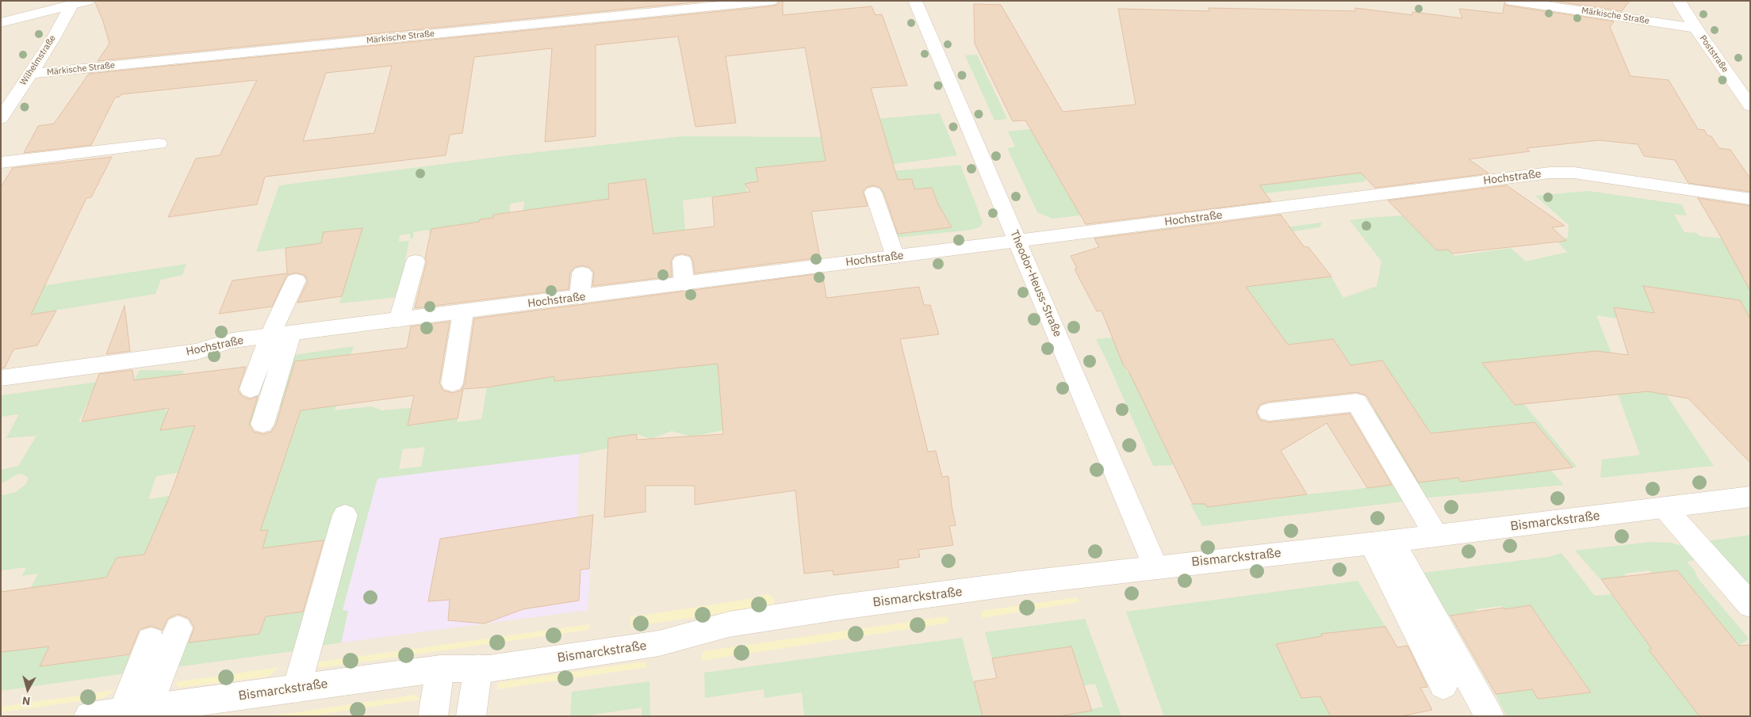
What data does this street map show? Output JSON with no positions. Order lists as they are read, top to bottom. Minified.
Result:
{"streets":{"street":["Märkische Straße","Poststraße","Wilhelmstraße","Hochstraße","Theodor-Heuss-Straße","Bismarckstraße"]},"crossings":[["Märkische Straße","Poststraße"],["Märkische Straße","Wilhelmstraße"],["Hochstraße","Theodor-Heuss-Straße"],["Theodor-Heuss-Straße","Bismarckstraße"]],"north":"bottom"}
